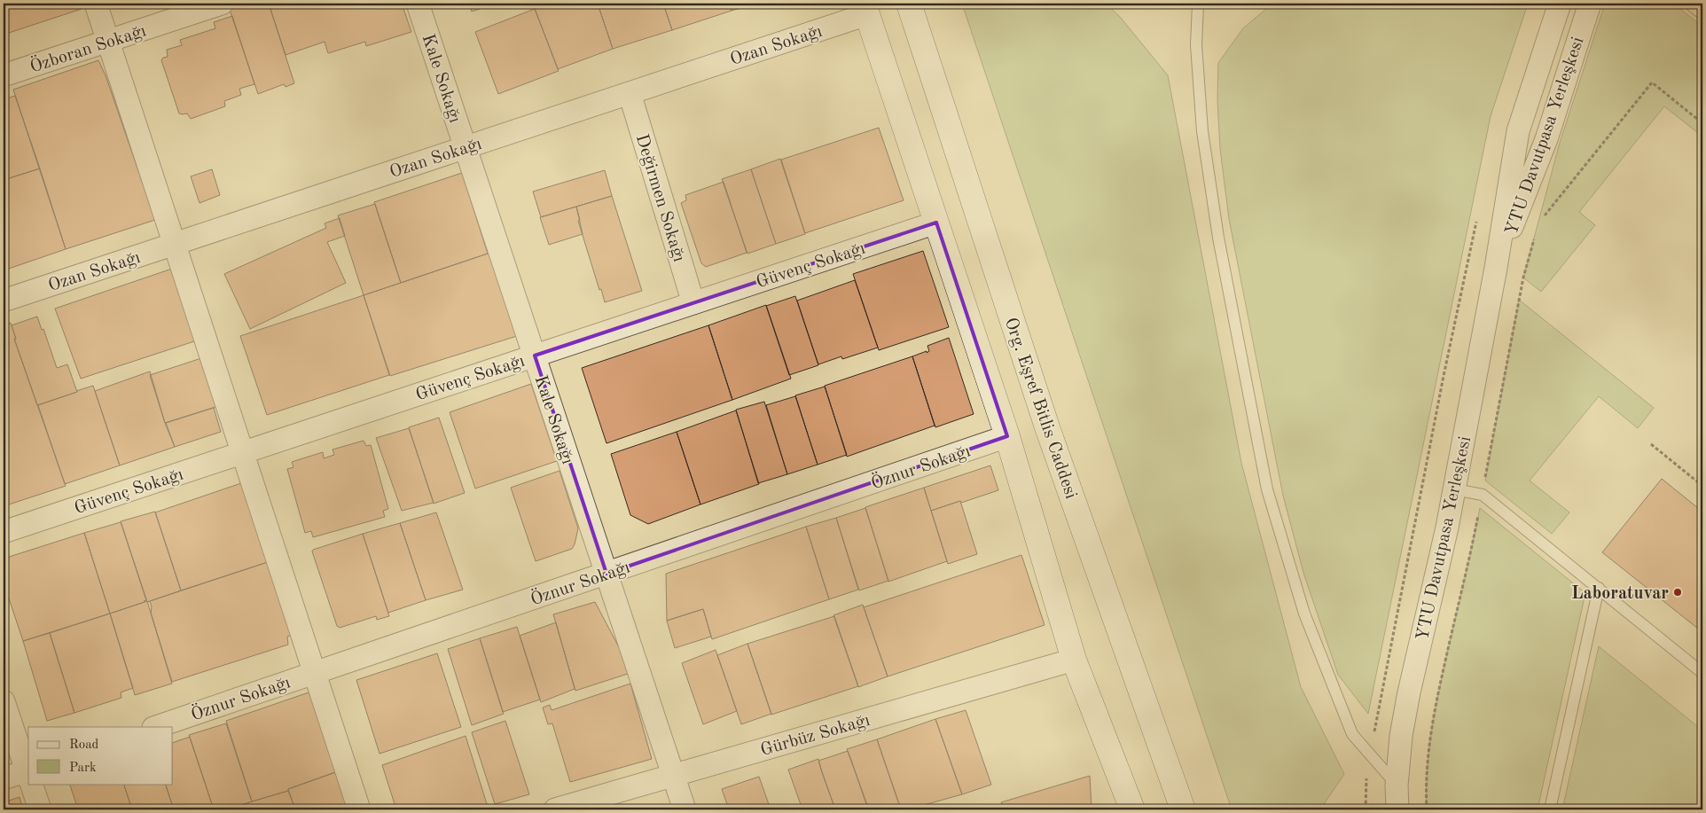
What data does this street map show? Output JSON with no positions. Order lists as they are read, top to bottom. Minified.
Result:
{"streets":{"street":["Ozan Sokağı","Özboran Sokağı","Kale Sokağı","YTU Davutpasa Yerleşkesi","Değirmen Sokağı","Güvenç Sokağı","Org. Eşref Bitlis Caddesi","Öznur Sokağı","Gürbüz Sokağı"]},"crossings":[["Ozan Sokağı","Kale Sokağı"],["Ozan Sokağı","Değirmen Sokağı"],["Kale Sokağı","Güvenç Sokağı"],["Kale Sokağı","Öznur Sokağı"],["Kale Sokağı","Gürbüz Sokağı"],["Değirmen Sokağı","Güvenç Sokağı"]],"places":["Laboratuvar"],"legend":["Road","Park"]}
